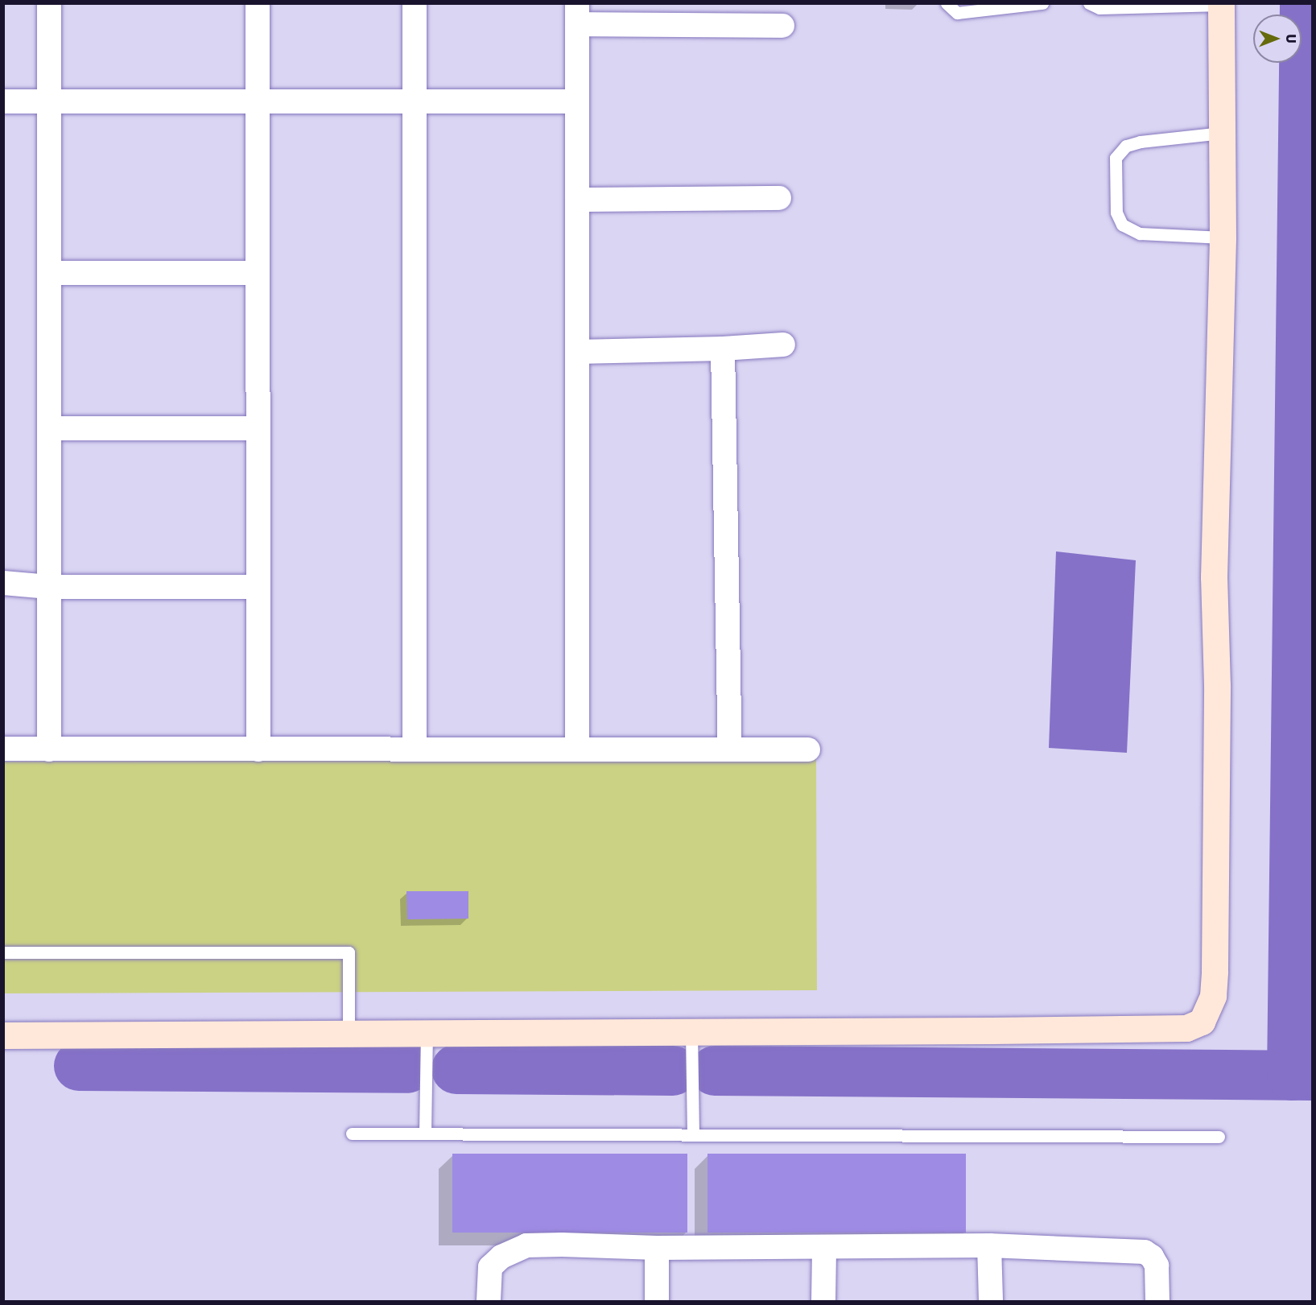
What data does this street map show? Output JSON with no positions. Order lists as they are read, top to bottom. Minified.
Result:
{"north":"right"}
